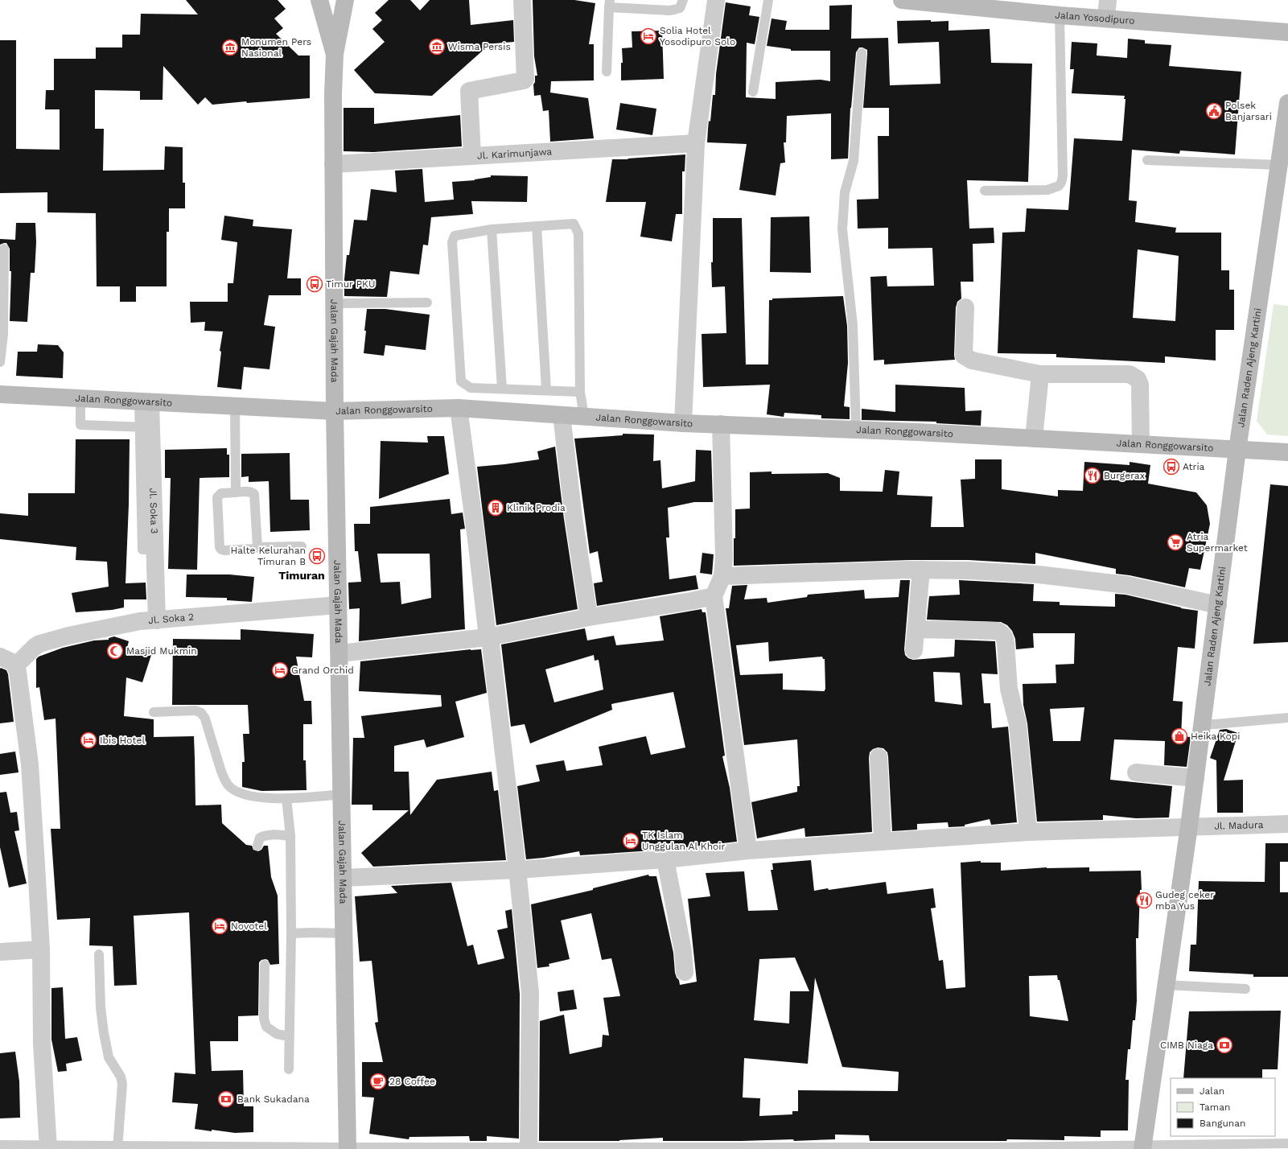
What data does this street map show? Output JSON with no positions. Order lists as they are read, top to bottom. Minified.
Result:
{"streets":{"main road":["Jalan Yosodipuro","Jalan Gajah Mada","Jalan Raden Ajeng Kartini","Jalan Ronggowarsito"],"street":["Jl. Karimunjawa","Jl. Soka 3","Jl. Soka 2","Jl. Madura"]},"crossings":[["Jl. Karimunjawa","Jalan Gajah Mada"],["Jalan Gajah Mada","Jalan Ronggowarsito"],["Jalan Gajah Mada","Jl. Soka 2"],["Jalan Gajah Mada","Jl. Madura"],["Jalan Raden Ajeng Kartini","Jalan Ronggowarsito"],["Jalan Raden Ajeng Kartini","Jl. Madura"],["Jalan Ronggowarsito","Jl. Soka 3"],["Jl. Soka 3","Jl. Soka 2"]],"districts":["Timuran"],"places":{"hotel":["Solia Hotel Yosodipuro Solo","Grand Orchid","Ibis Hotel","TK Islam Unggulan Al Khoir","Novotel"],"museum":["Wisma Persis","Monumen Pers Nasional"],"public building":["Polsek Banjarsari"],"bus stop":["Timur PKU","Atria","Halte Kelurahan Timuran B"],"restaurant":["Burgerax","Gudeg ceker mba Yus"],"building":["Klinik Prodia"],"supermarket":["Atria Supermarket"],"mosque":["Masjid Mukmin"],"shop":["Heika Kopi"],"bank":["CIMB Niaga","Bank Sukadana"],"cafe":["28 Coffee"]},"legend":["Jalan","Taman","Bangunan"]}
